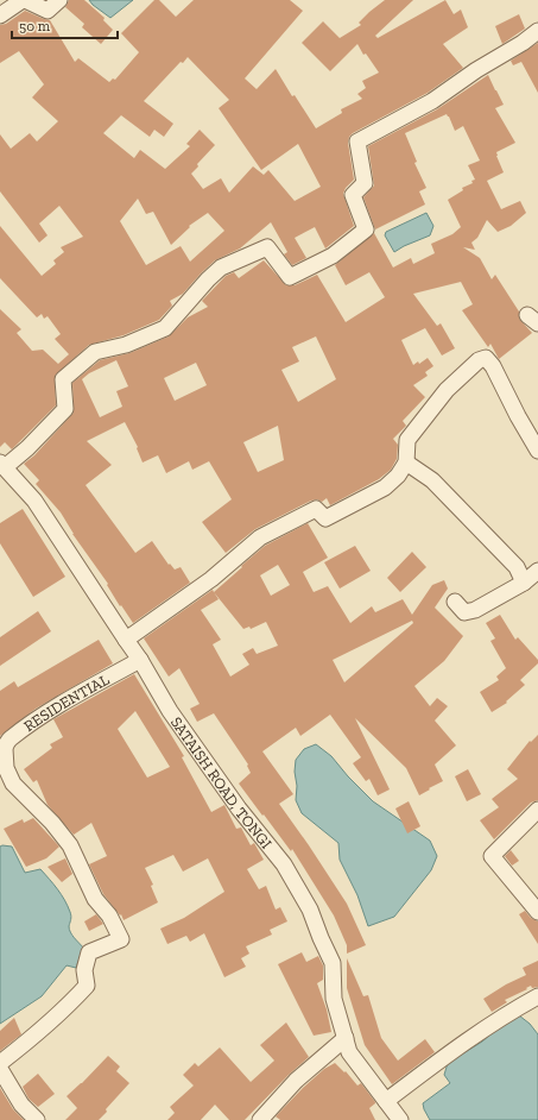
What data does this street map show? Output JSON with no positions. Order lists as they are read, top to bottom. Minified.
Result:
{"streets":{"street":["RESIDENTIAL","SATAISH ROAD, TONGI"]},"crossings":[["RESIDENTIAL","SATAISH ROAD, TONGI"]],"scale_bar":"50 m"}
